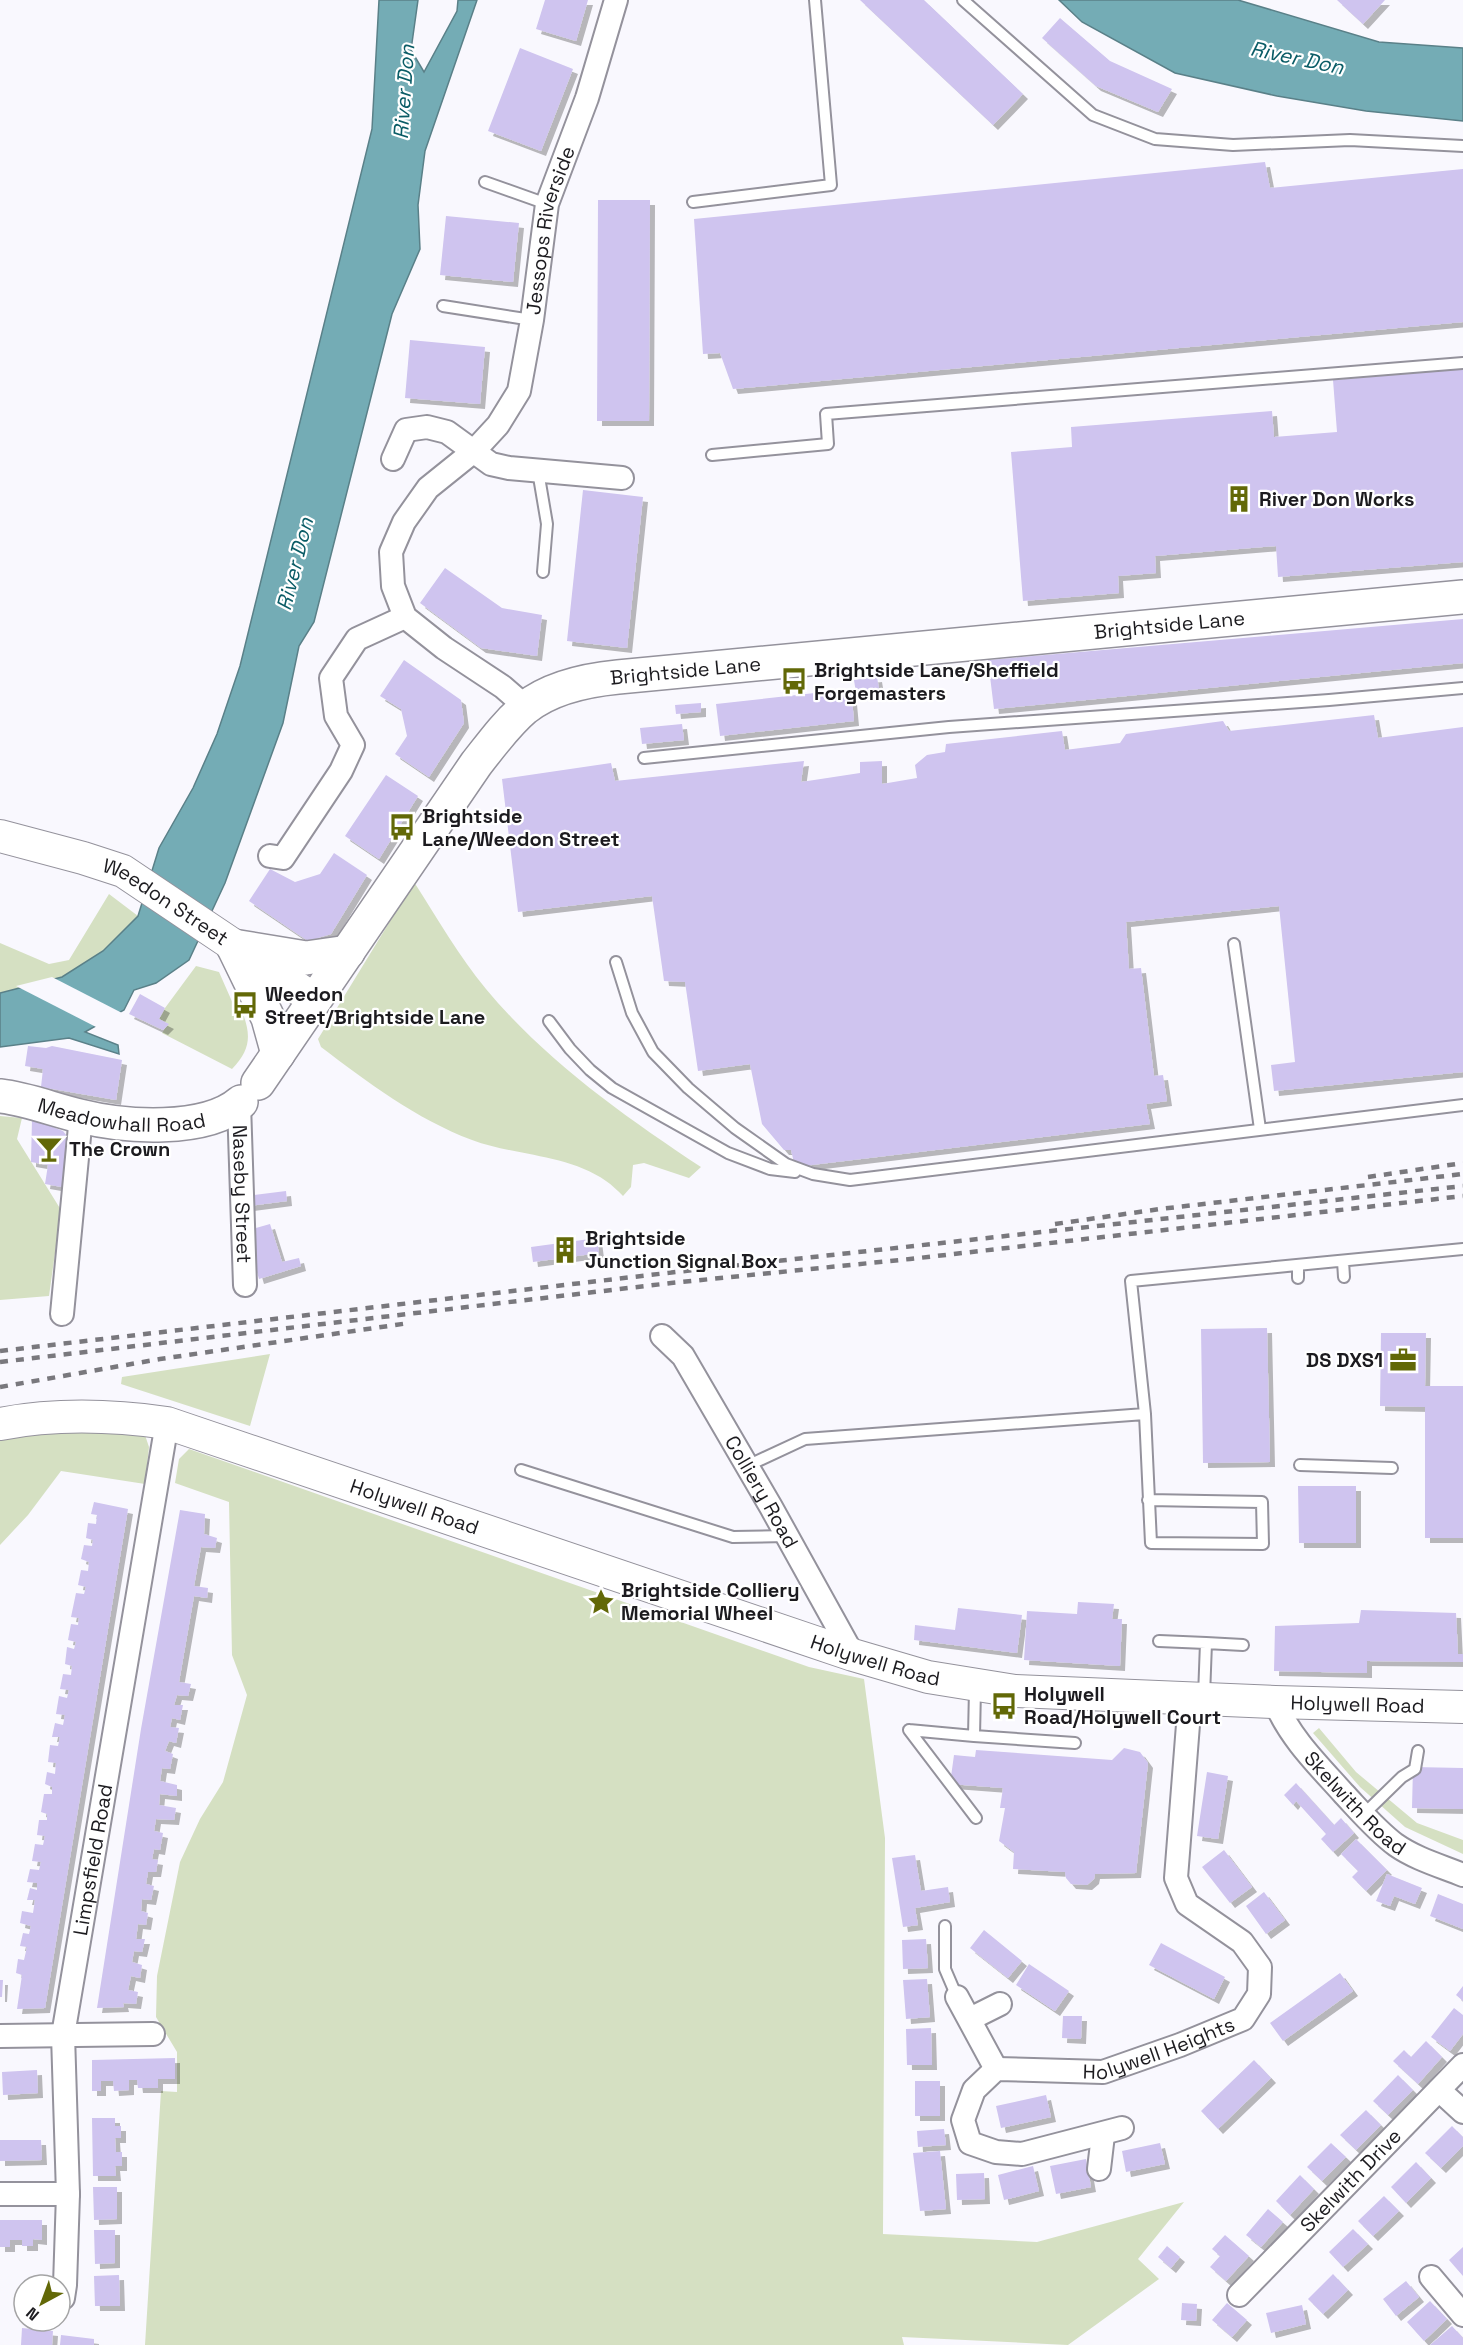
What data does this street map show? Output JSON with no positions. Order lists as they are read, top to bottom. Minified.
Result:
{"streets":{"main road":["Brightside Lane","Weedon Street","Meadowhall Road","Holywell Road"],"street":["Jessops Riverside","Naseby Street","Colliery Road","Skelwith Road","Limpsfield Road","Holywell Heights","Skelwith Drive"]},"crossings":[["Brightside Lane","Weedon Street"],["Meadowhall Road","Naseby Street"],["Colliery Road","Holywell Road"],["Holywell Road","Skelwith Road"],["Holywell Road","Limpsfield Road"],["Holywell Road","Holywell Heights"]],"water":["River Don"],"places":{"building":["River Don Works","Brightside Junction Signal Box"],"bus stop":["Brightside Lane/Sheffield Forgemasters","Brightside Lane/Weedon Street","Weedon Street/Brightside Lane","Holywell Road/Holywell Court"],"bar":["The Crown"],"office":["DS DXS1"],"place":["Brightside Colliery Memorial Wheel"]},"north":"bottom left"}
